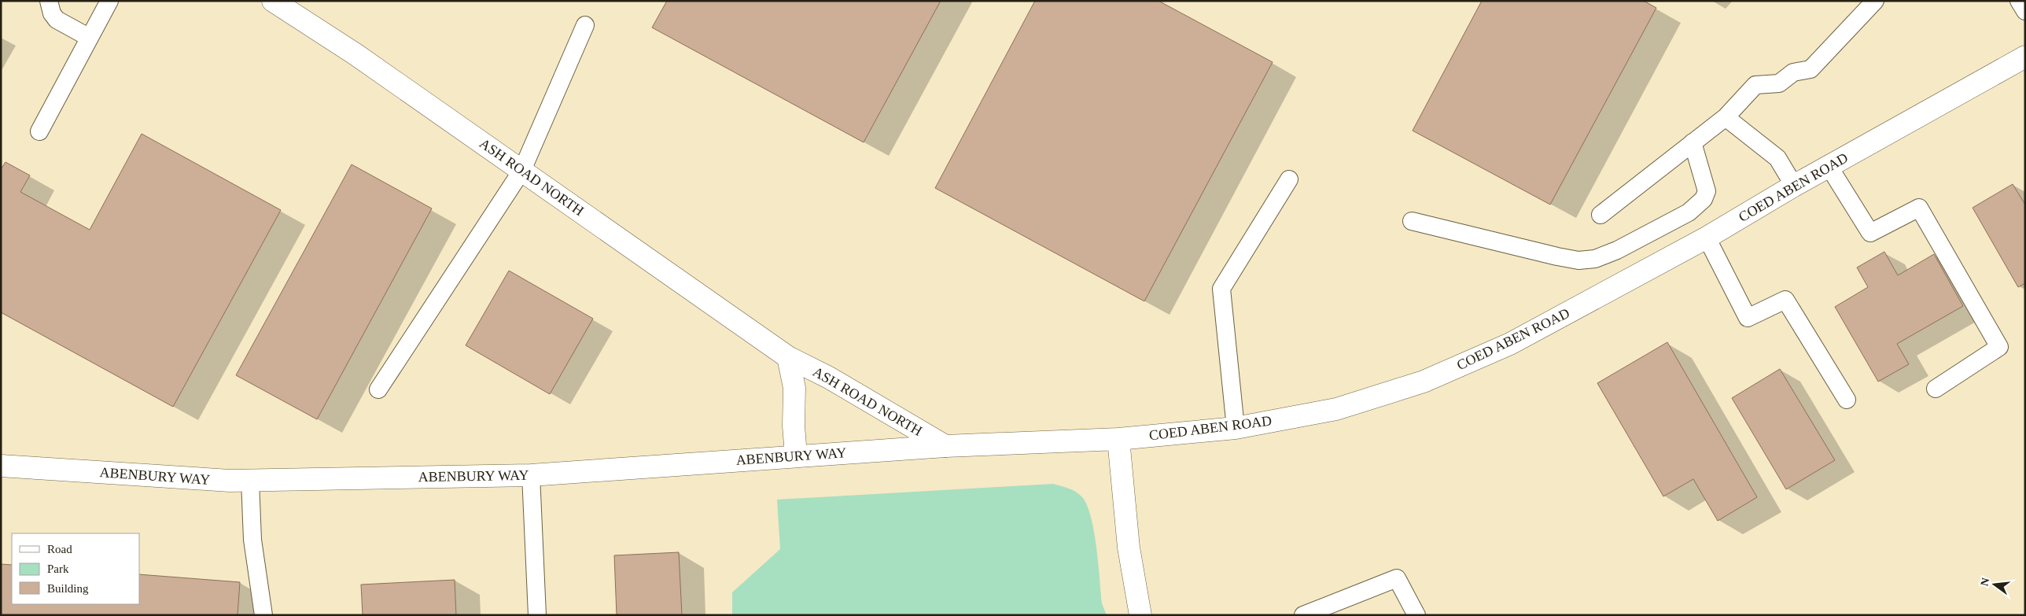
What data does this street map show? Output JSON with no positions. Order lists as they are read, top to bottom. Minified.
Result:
{"streets":{"street":["ASH ROAD NORTH","COED ABEN ROAD","ABENBURY WAY"]},"crossings":[["ASH ROAD NORTH","COED ABEN ROAD"],["ASH ROAD NORTH","ABENBURY WAY"],["COED ABEN ROAD","ABENBURY WAY"]],"legend":["Road","Park","Building"],"north":"left"}
